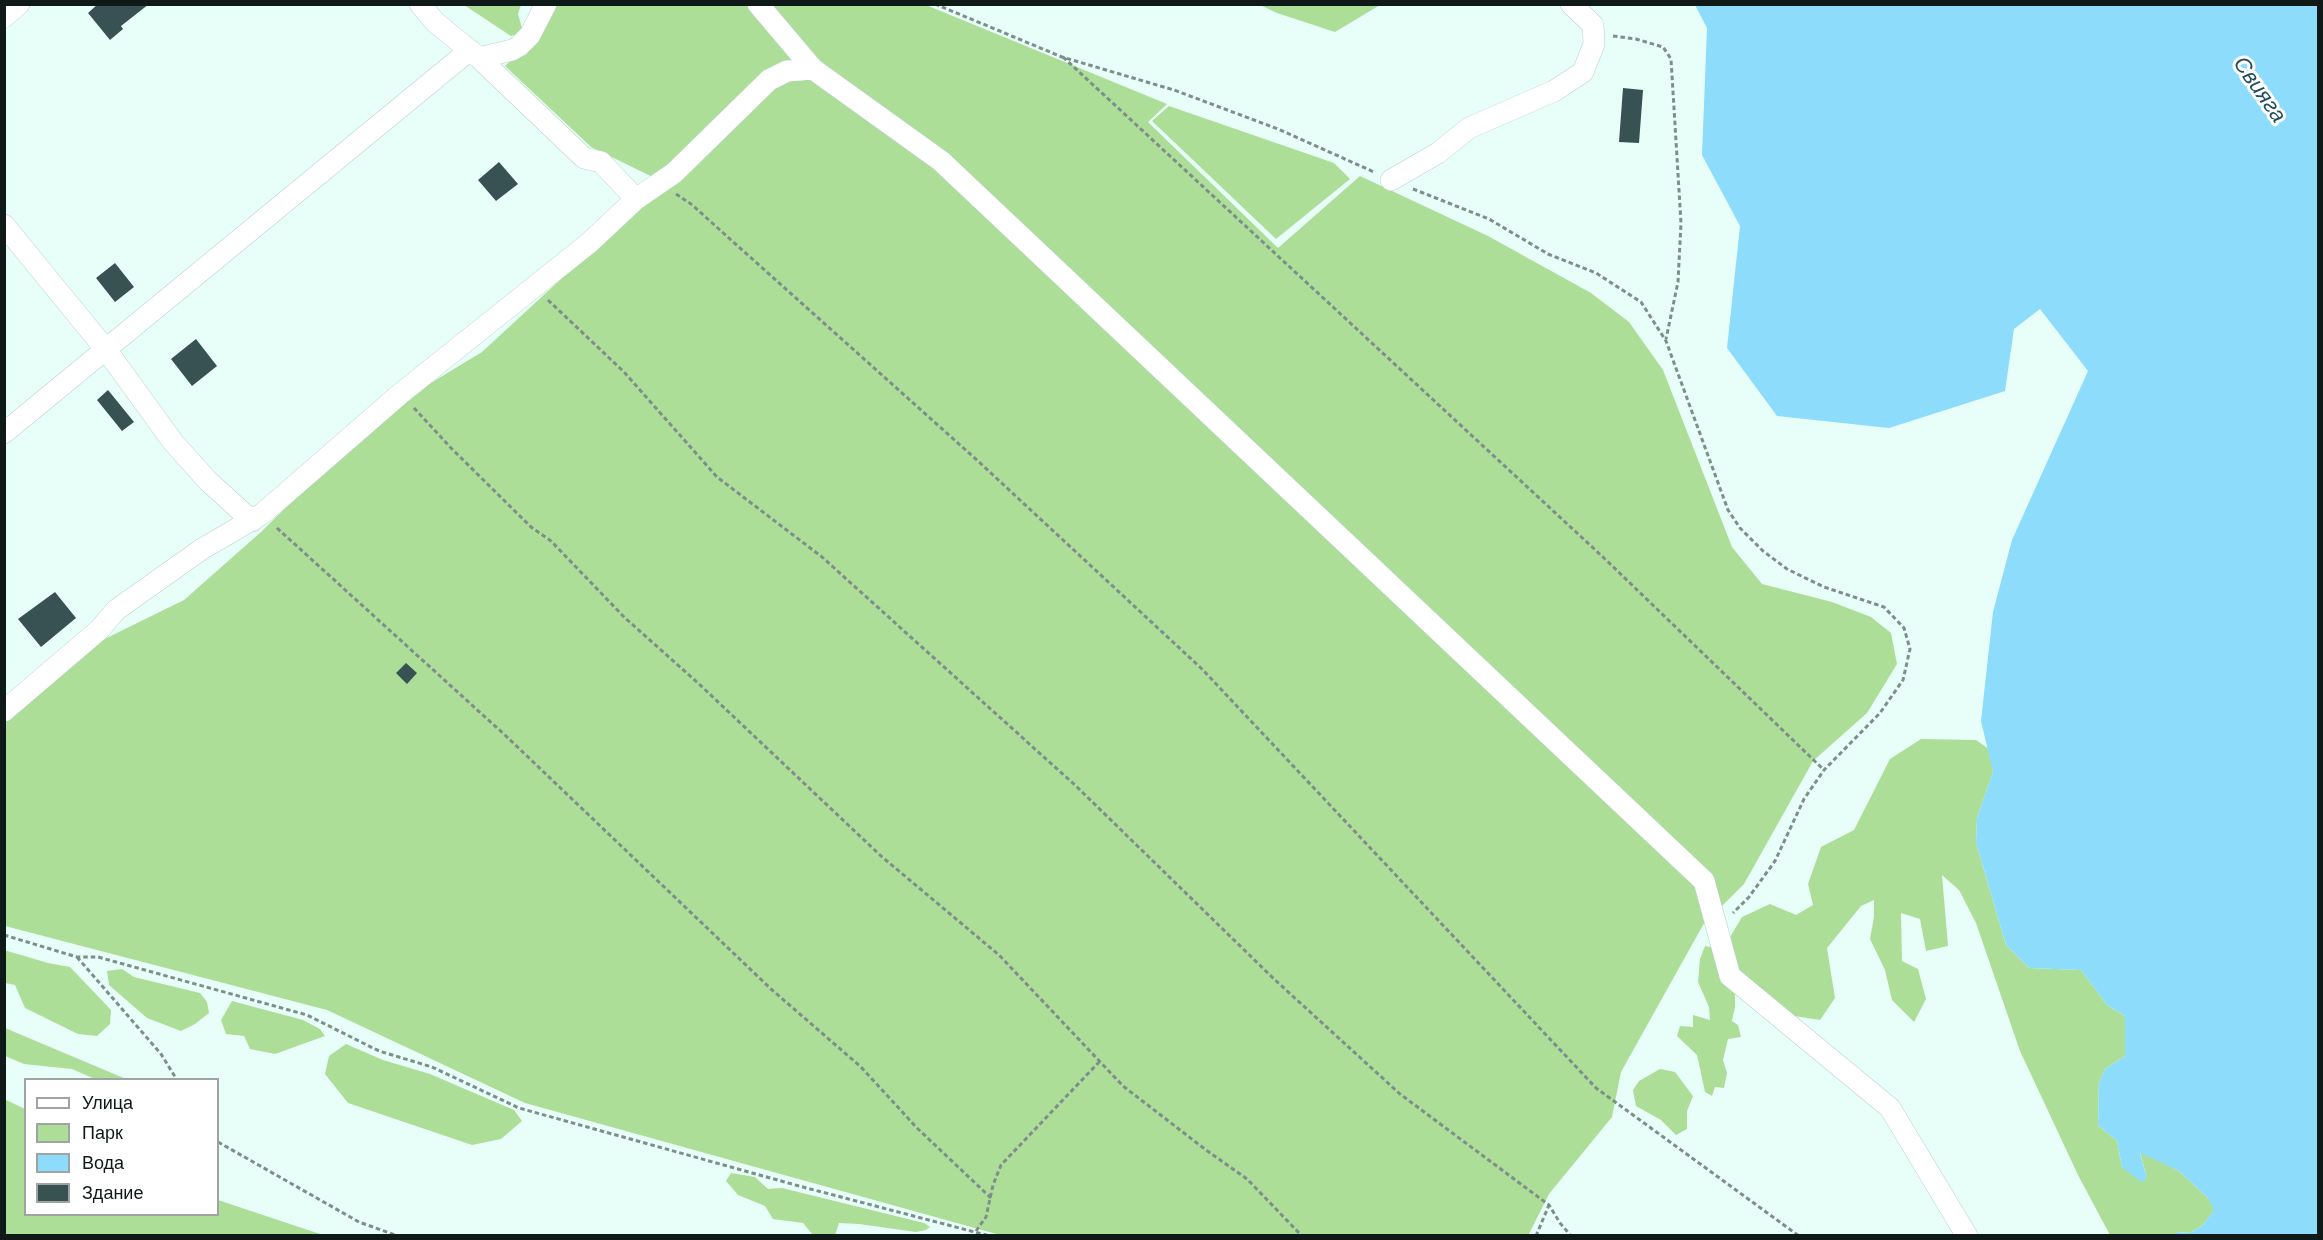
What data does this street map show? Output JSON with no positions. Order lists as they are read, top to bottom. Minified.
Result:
{"water":["Свияга"],"legend":["Улица","Парк","Вода","Здание"]}
